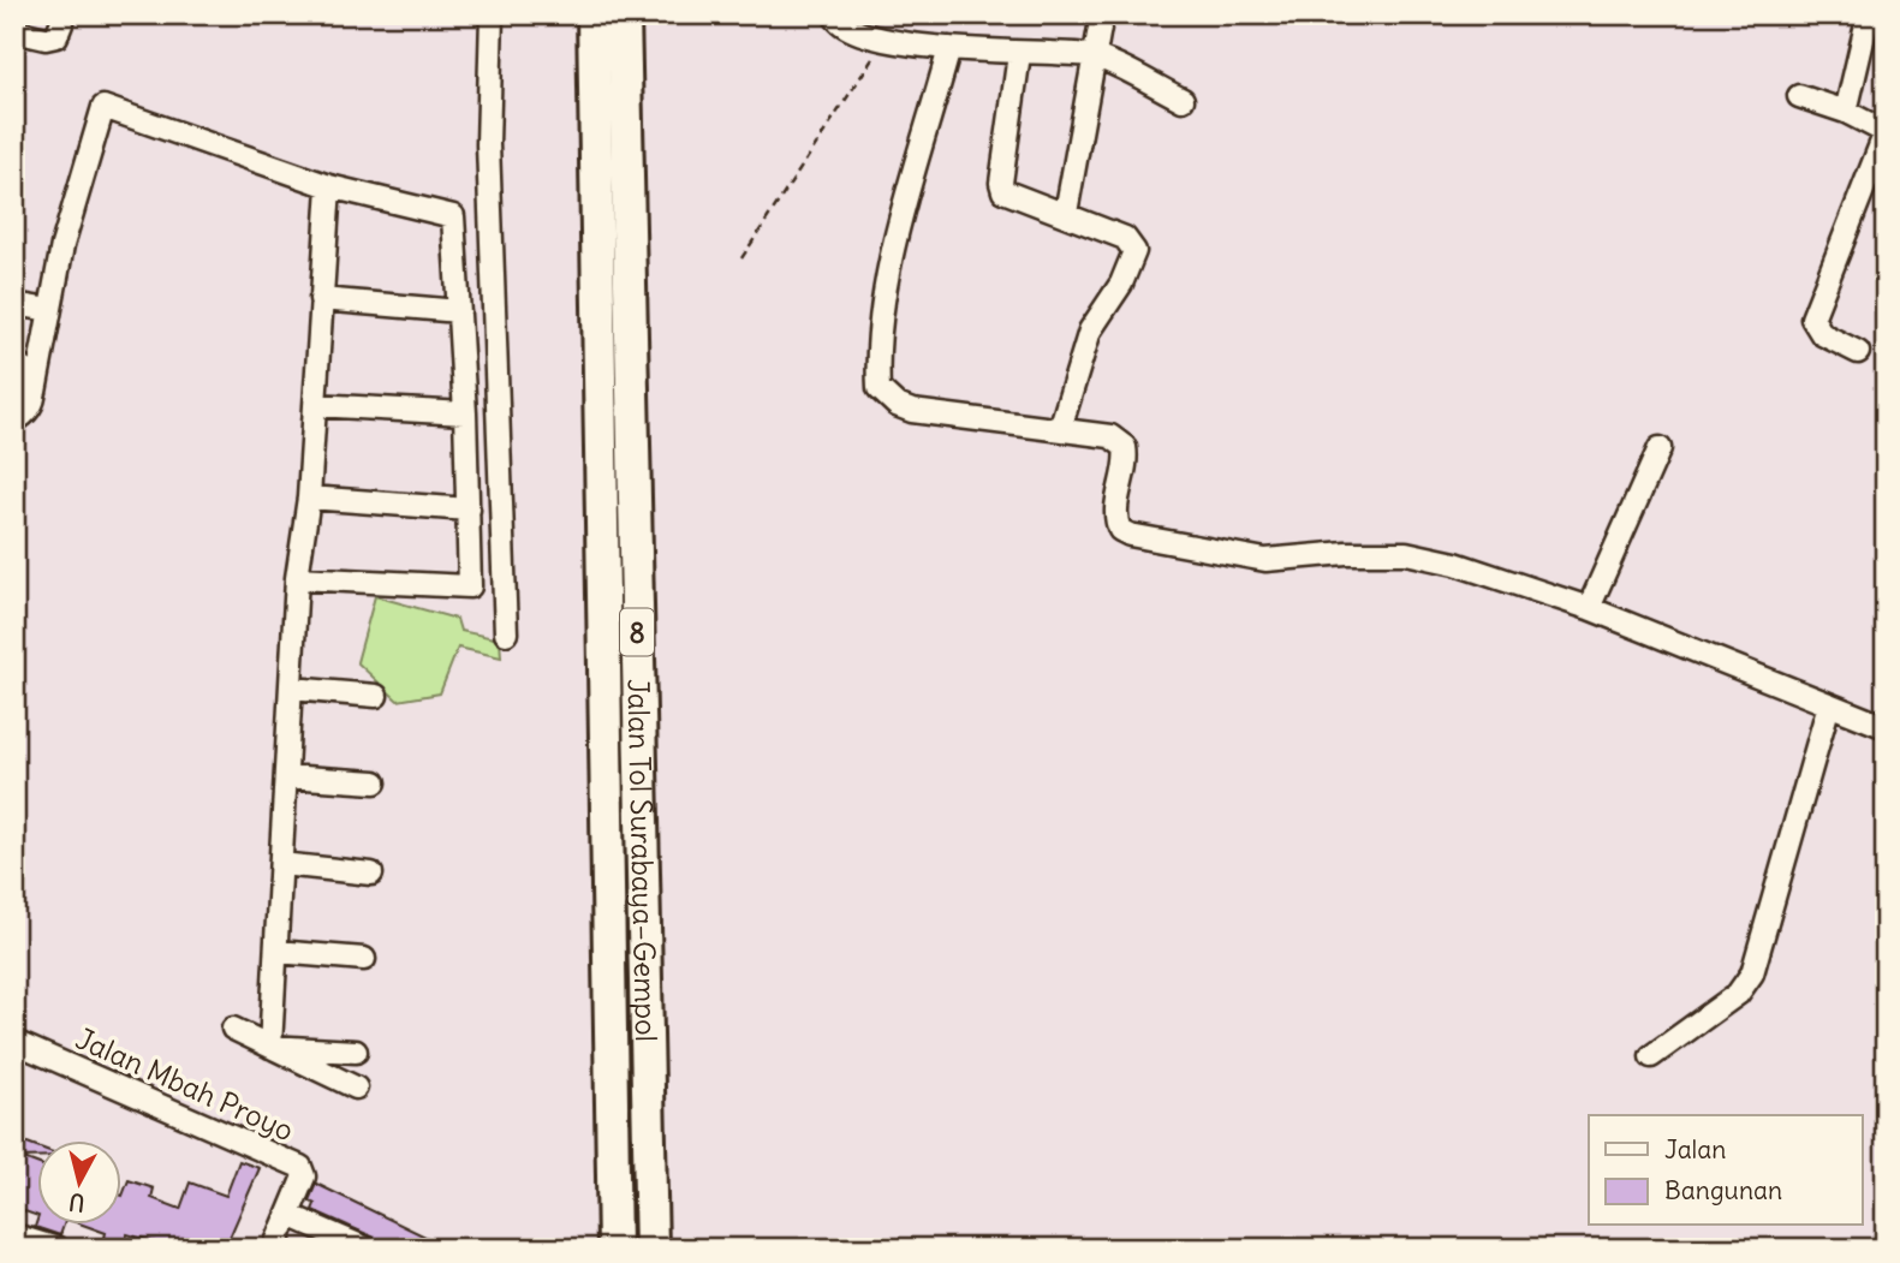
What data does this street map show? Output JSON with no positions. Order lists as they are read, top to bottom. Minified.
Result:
{"streets":{"highway":["8","Jalan Tol Surabaya–Gempol"],"street":["Jalan Mbah Proyo"]},"legend":["Jalan","Bangunan"],"north":"bottom"}
